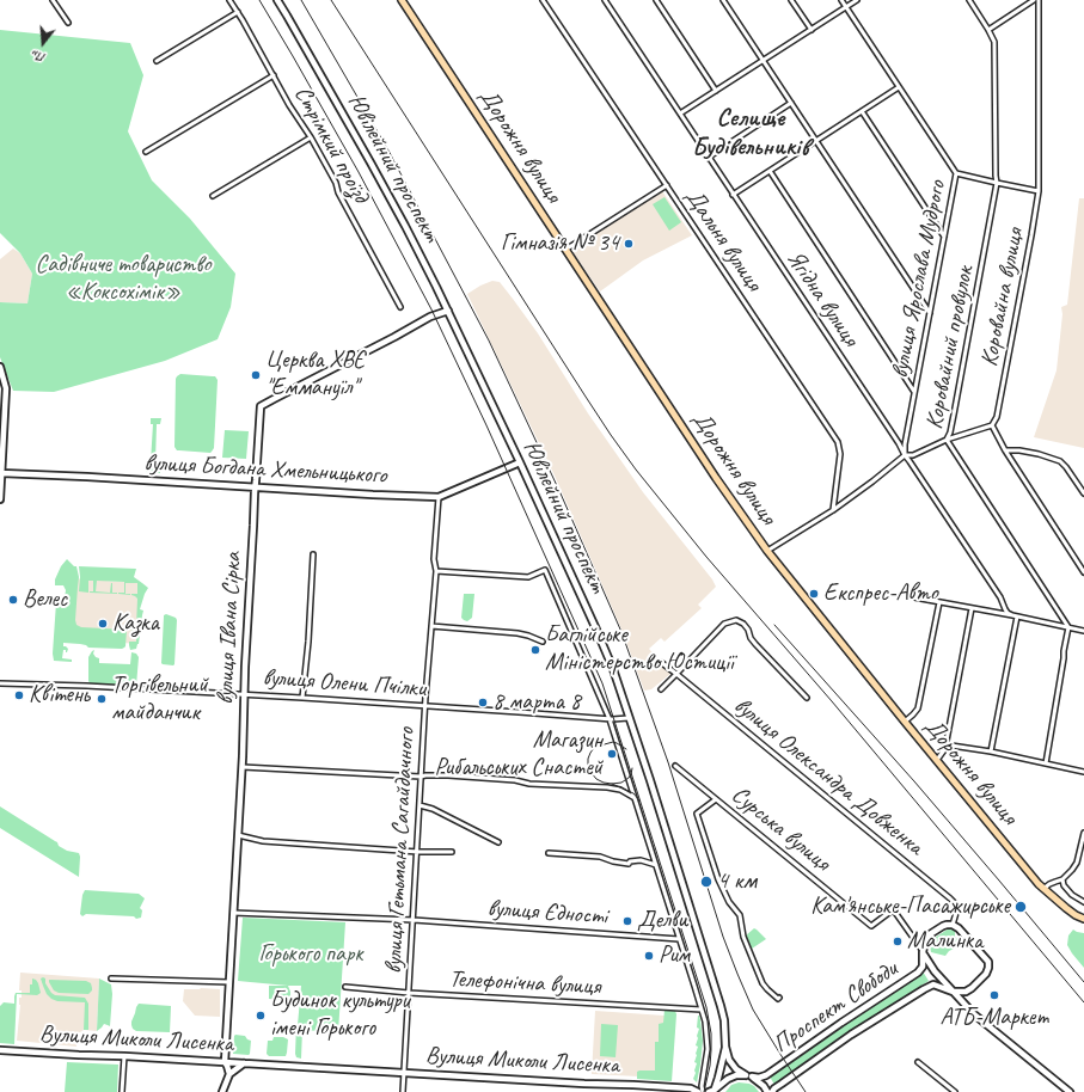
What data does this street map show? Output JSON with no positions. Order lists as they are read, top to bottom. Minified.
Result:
{"streets":{"main road":["Дорожня вулиця"],"street":["Стрімкий проїзд","Ювілейний проспект","Дальня вулиця","вулиця Ярослава Мудрого","Коровайна вулиця","Ягідна вулиця","Коровайний провулок","вулиця Богдана Хмельницького","вулиця Івана Сірка","вулиця Олени Пчілки","вулиця Олександра Довженка","Сурська вулиця","вулиця Гетьмана Сагайдачного","вулиця Єдності","Телефонічна вулиця","Проспект Свободи","Вулиця Миколи Лисенка"]},"crossings":[["Ювілейний проспект","вулиця Богдана Хмельницького"],["Ювілейний проспект","вулиця Івана Сірка"],["Ювілейний проспект","вулиця Олени Пчілки"],["Ювілейний проспект","Проспект Свободи"],["вулиця Ярослава Мудрого","Ягідна вулиця"],["вулиця Богдана Хмельницького","вулиця Івана Сірка"],["вулиця Богдана Хмельницького","вулиця Гетьмана Сагайдачного"],["вулиця Івана Сірка","вулиця Олени Пчілки"],["вулиця Івана Сірка","вулиця Єдності"],["вулиця Івана Сірка","Вулиця Миколи Лисенка"],["вулиця Олени Пчілки","вулиця Гетьмана Сагайдачного"],["вулиця Олександра Довженка","Сурська вулиця"],["вулиця Олександра Довженка","Проспект Свободи"],["Сурська вулиця","Проспект Свободи"],["вулиця Гетьмана Сагайдачного","вулиця Єдності"],["вулиця Гетьмана Сагайдачного","Телефонічна вулиця"],["вулиця Гетьмана Сагайдачного","Вулиця Миколи Лисенка"]],"districts":["Селище Будівельників"],"parks":["Садівниче товариство «Коксохімік»","Горького парк"],"places":["Гімназія № 34","Церква ХВЄ \"Еммануїл\"","Експрес-Авто","Велес","Казка","Баглійське Міністерство Юстиції","Квітень","Торгівельний майданчик","8 марта 8","Магазин Рибальських Снастей","4 км","Кам'янське-Пасажирське","Делви","Малинка","Рим","АТБ-Маркет","Будинок культури імені Горького"],"north":"bottom"}
